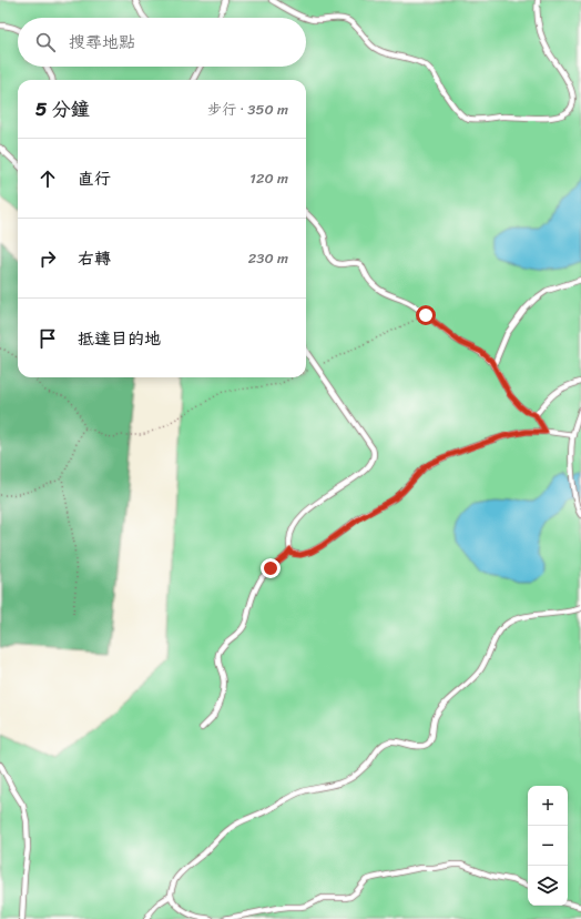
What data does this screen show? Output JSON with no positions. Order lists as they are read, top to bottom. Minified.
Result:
{"page":{"search":"搜尋地點","heading":["5 分鐘","步行 · 350 m"],"list":[["直行","120 m"],["右轉","230 m"],"抵達目的地"],"map_buttons":["+","−"]}}
